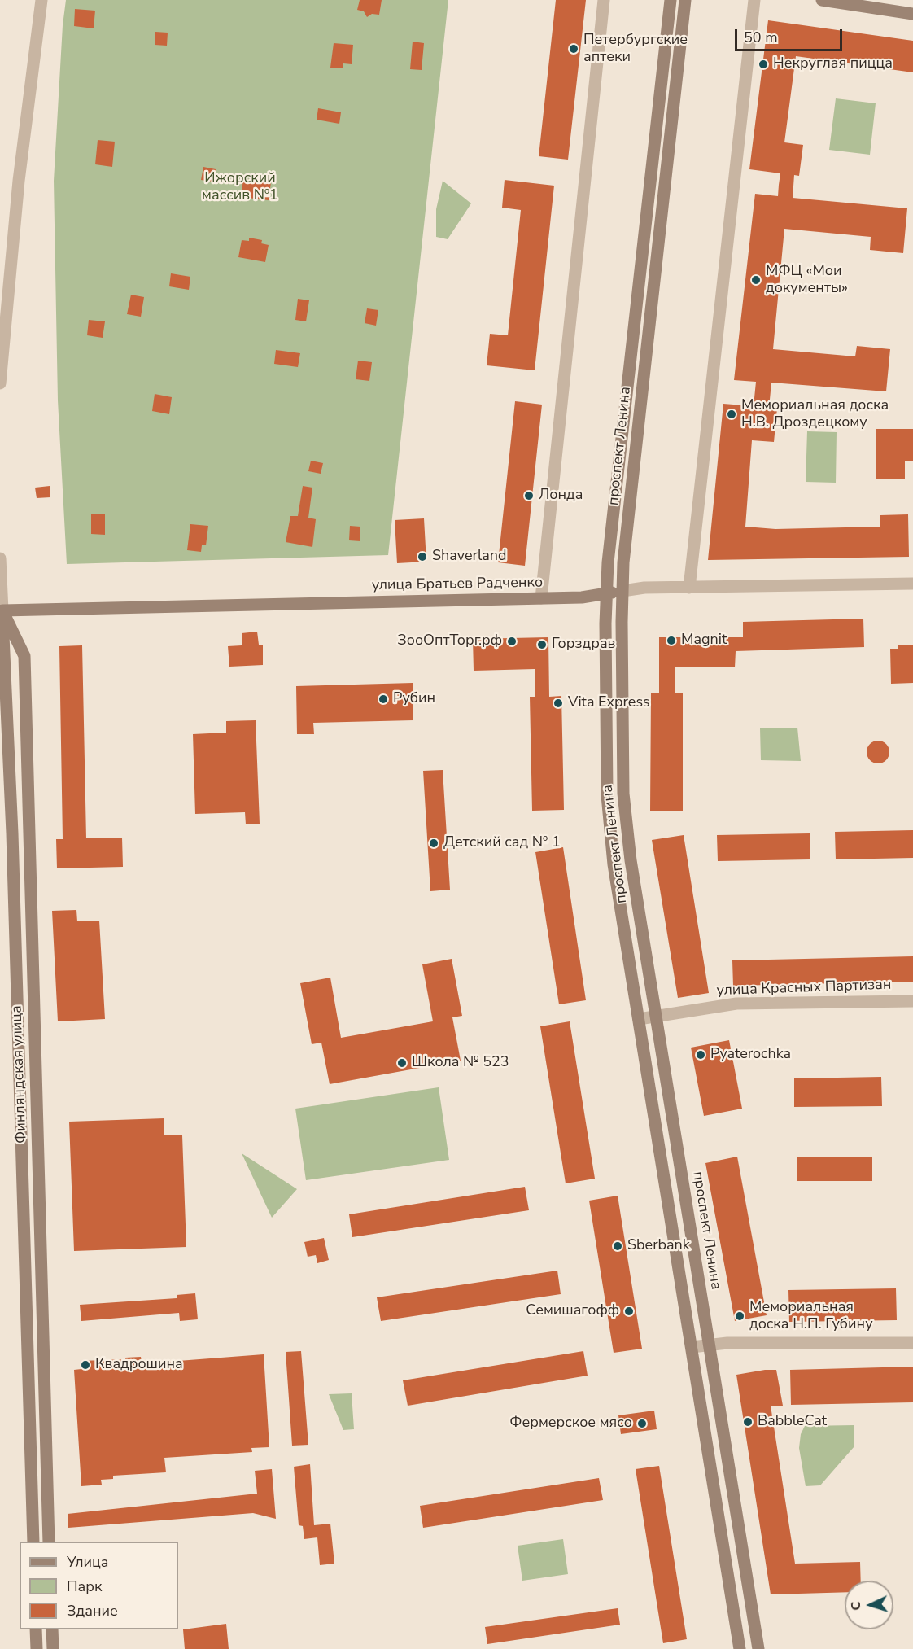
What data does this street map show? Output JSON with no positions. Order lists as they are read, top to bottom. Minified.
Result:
{"streets":{"main road":["проспект Ленина","улица Братьев Радченко","Финляндская улица"],"street":["улица Красных Партизан"]},"crossings":[["проспект Ленина","улица Братьев Радченко"],["проспект Ленина","улица Красных Партизан"],["улица Братьев Радченко","Финляндская улица"]],"parks":["Ижорский массив №1"],"places":["Петербургские аптеки","Некруглая пицца","МФЦ «Мои документы»","Мемориальная доска Н.В. Дроздецкому","Лонда","Shaverland","Magnit","ЗооОптТорг.рф","Горздрав","Рубин","Vita Express","Детский сад № 1","Pyaterochka","Школа № 523","Sberbank","Семишагофф","Мемориальная доска Н.П. Губину","Квадрошина","BabbleCat","Фермерское мясо"],"legend":["Улица","Парк","Здание"],"scale_bar":"50 m","north":"left"}
